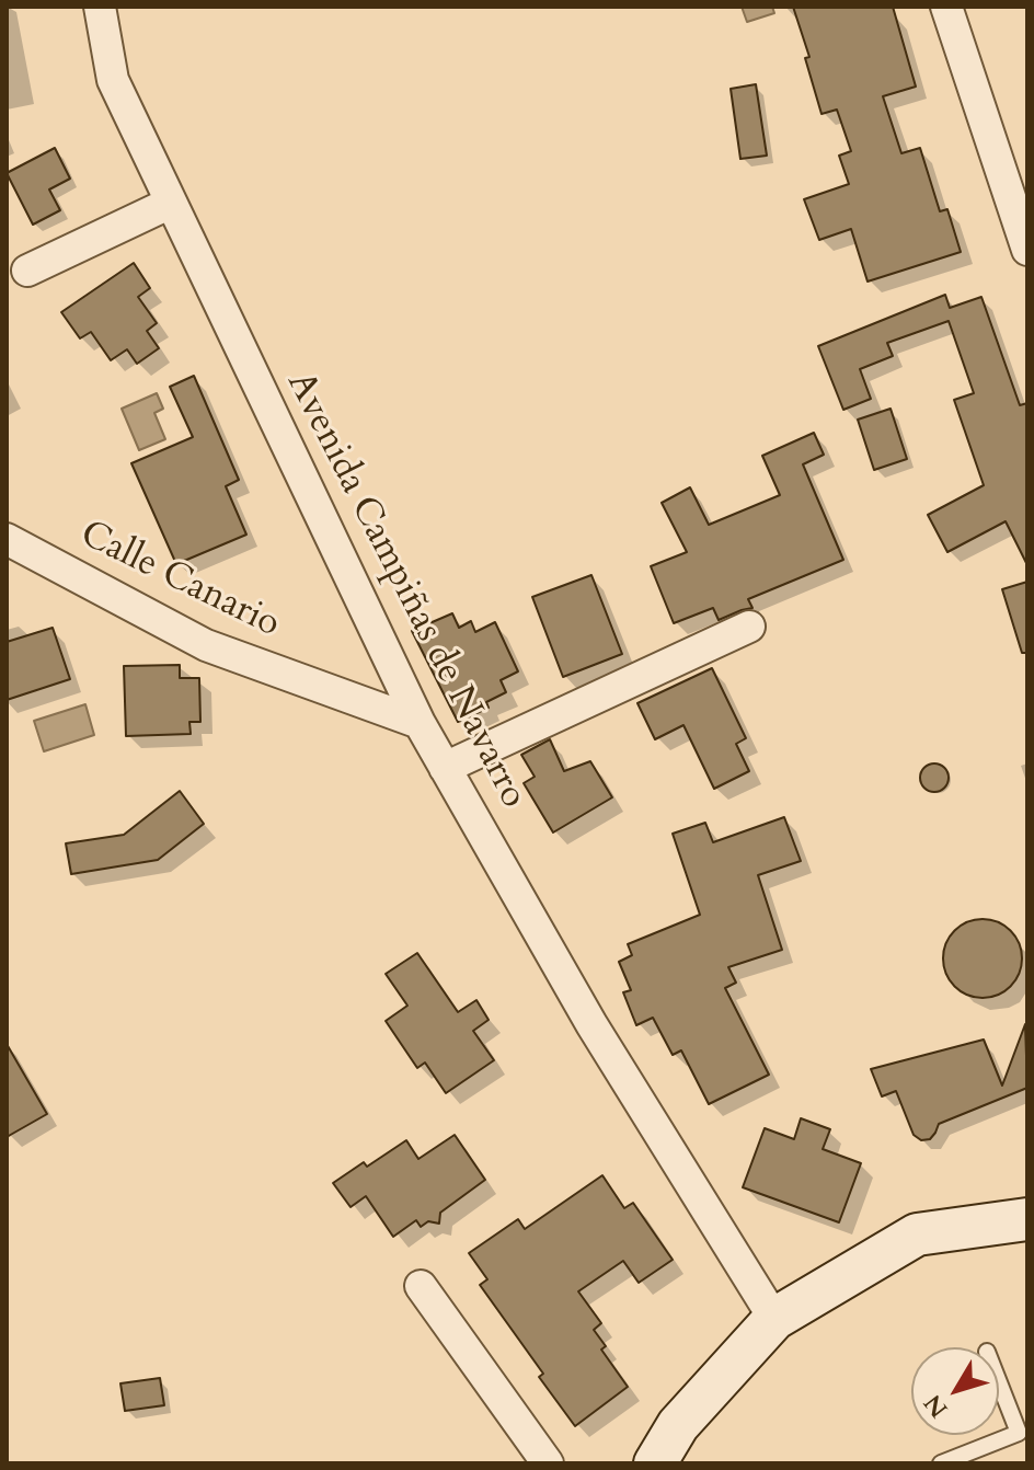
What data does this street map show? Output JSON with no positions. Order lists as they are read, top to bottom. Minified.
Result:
{"streets":{"street":["Calle Canario","Avenida Campiñas de Navarro"]},"crossings":[["Calle Canario","Avenida Campiñas de Navarro"]],"north":"bottom left"}
